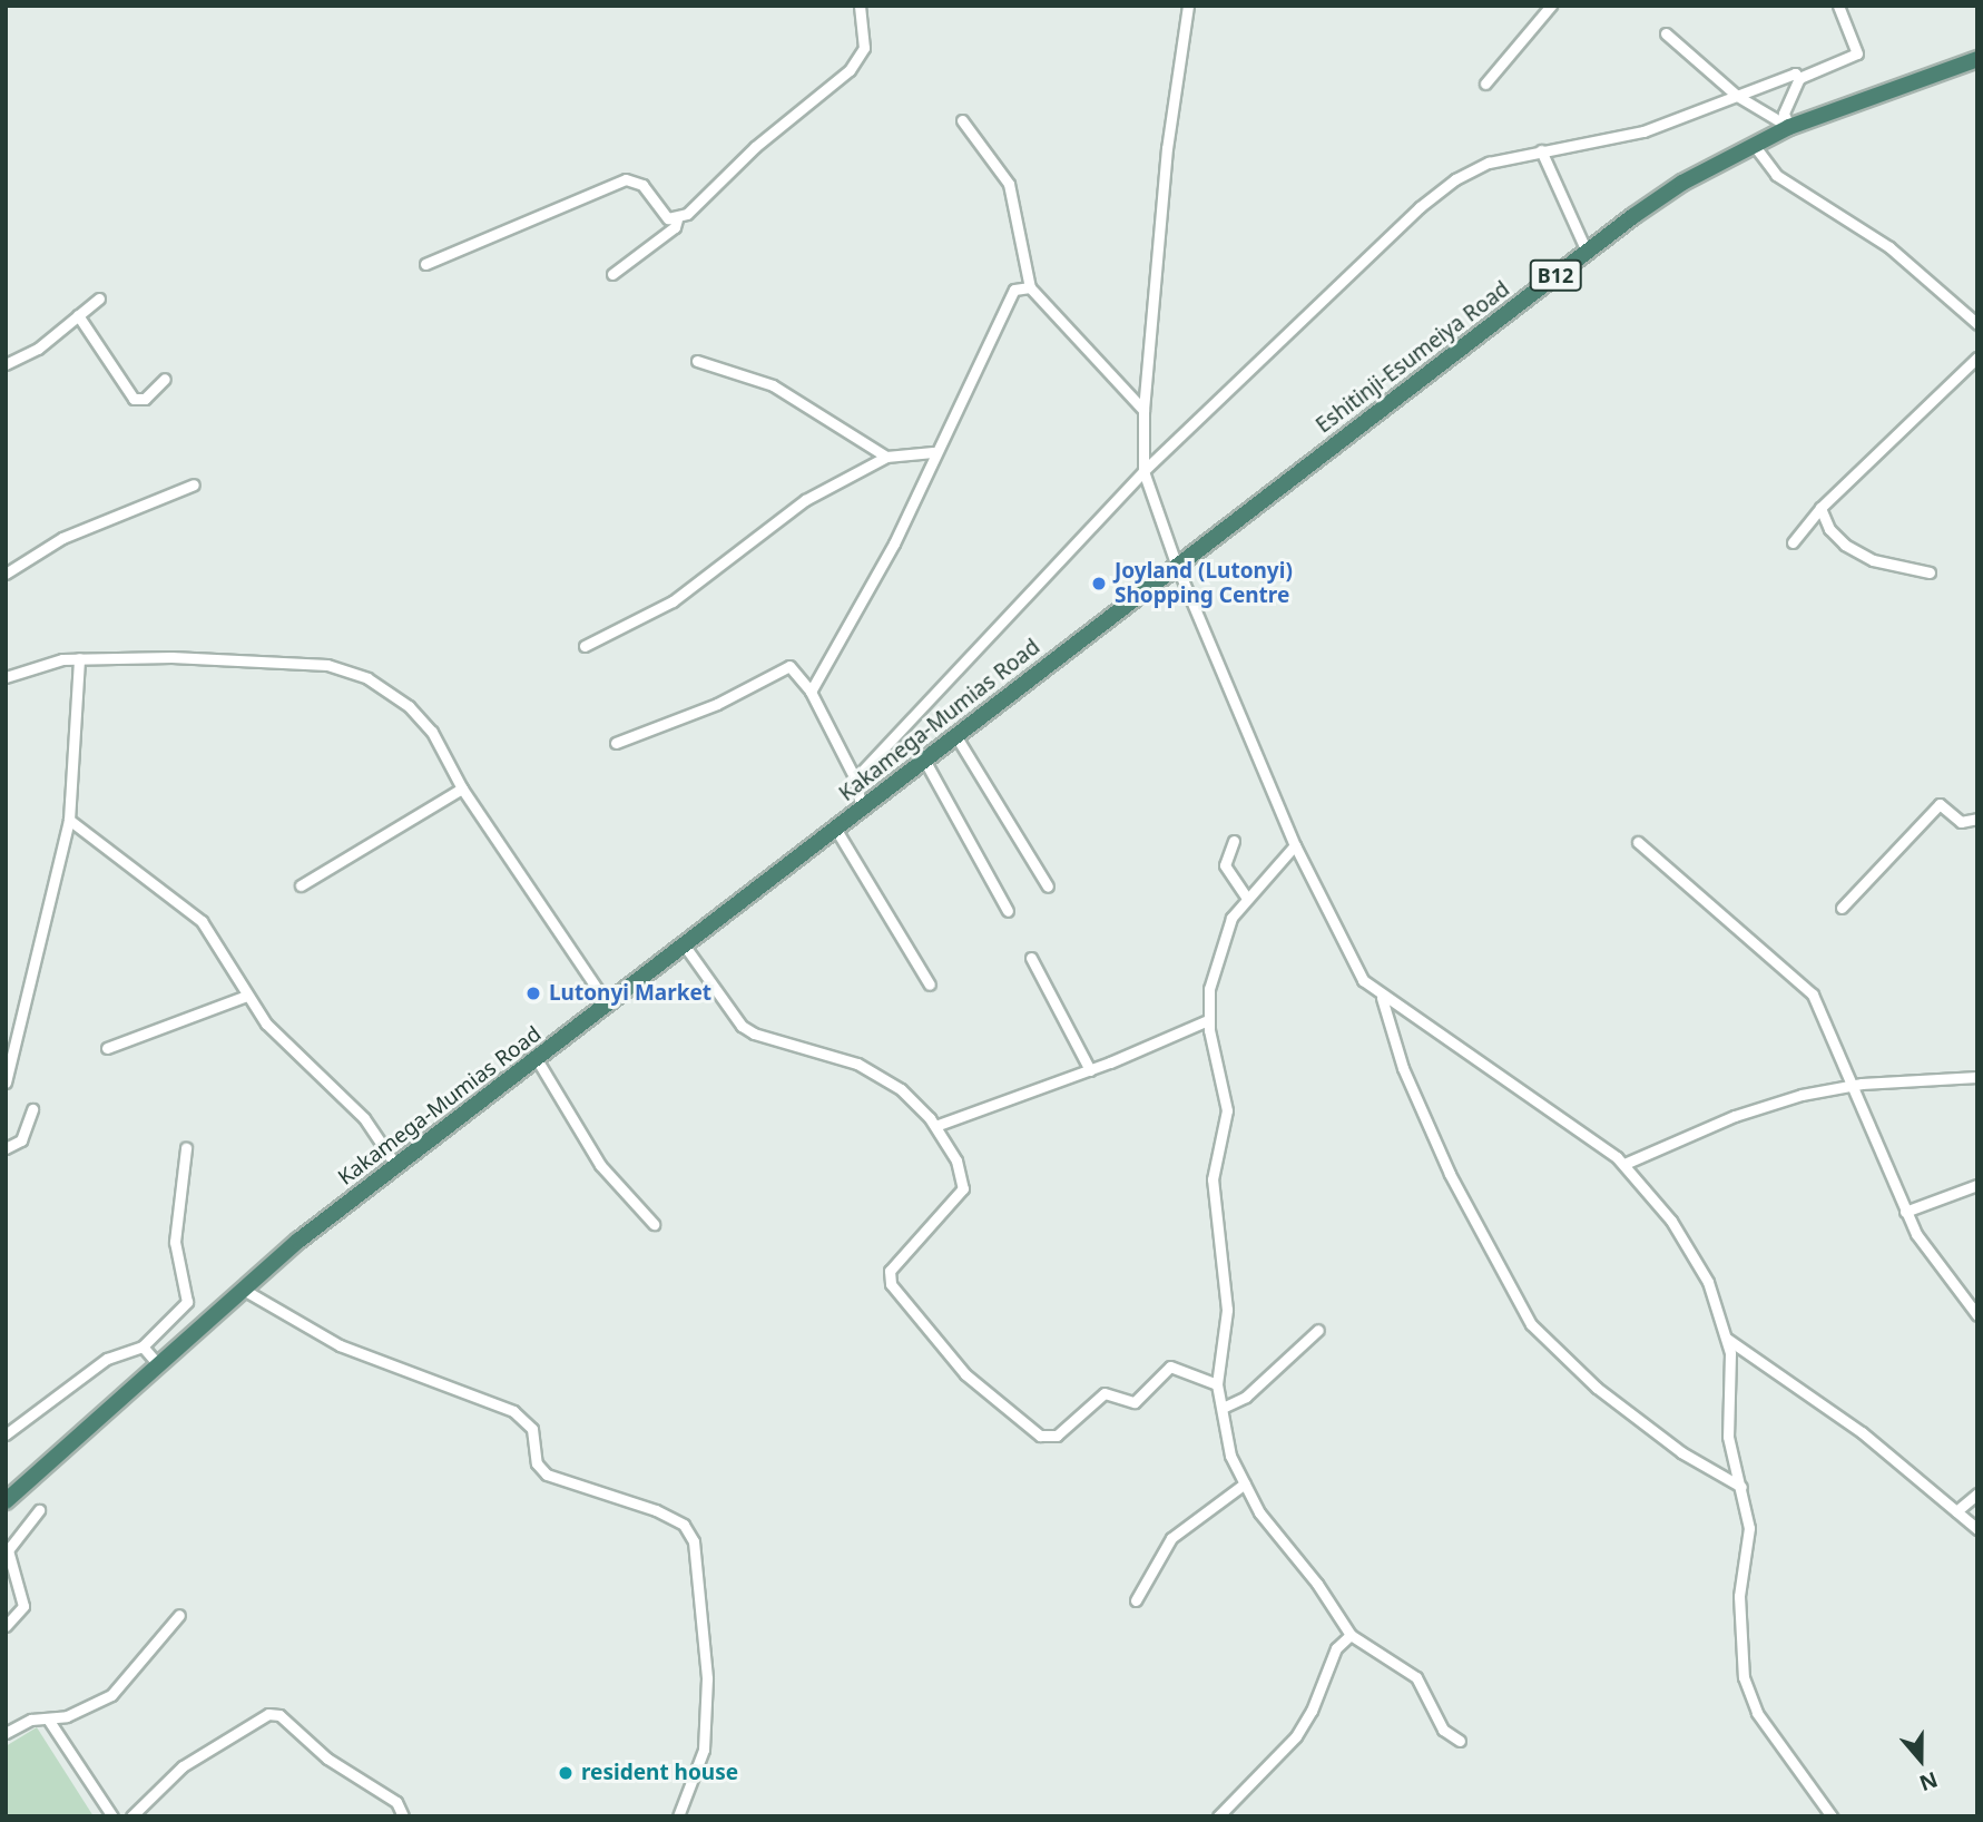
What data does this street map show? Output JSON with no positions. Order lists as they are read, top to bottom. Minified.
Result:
{"streets":{"highway":["B12","Eshitinji-Esumeiya Road","Kakamega-Mumias Road"]},"crossings":[["Eshitinji-Esumeiya Road","Kakamega-Mumias Road"]],"places":["Joyland (Lutonyi) Shopping Centre","Lutonyi Market","resident house"],"north":"bottom"}
